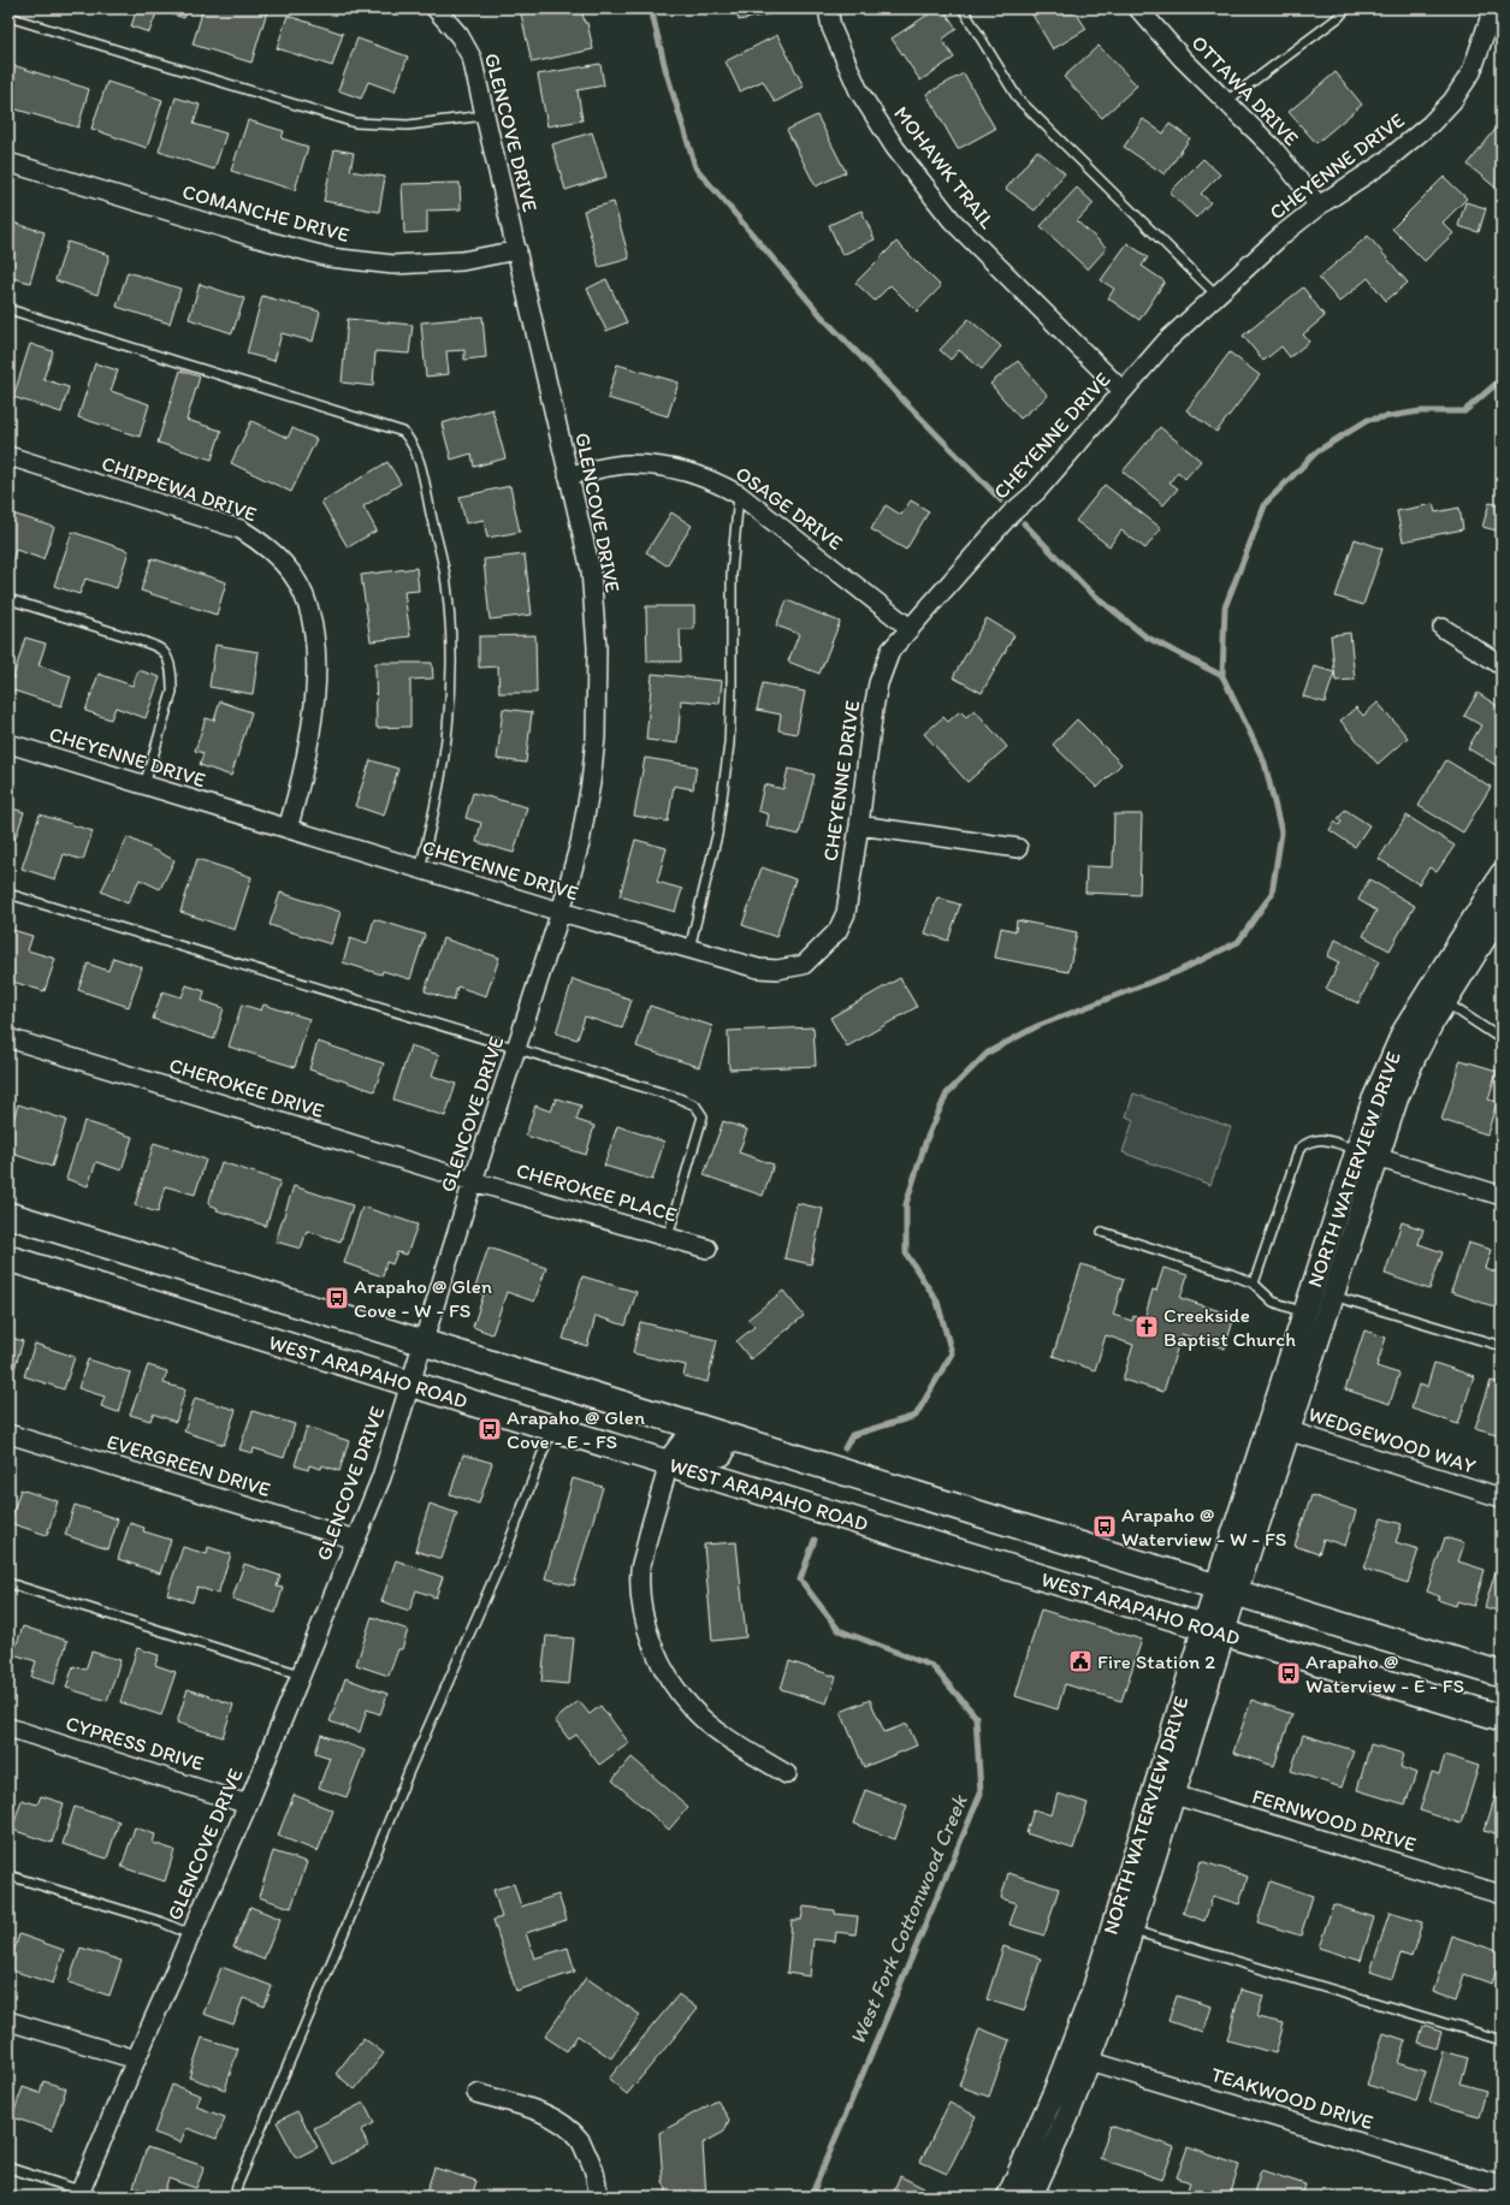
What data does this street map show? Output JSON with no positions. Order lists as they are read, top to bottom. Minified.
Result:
{"streets":{"main road":["WEST ARAPAHO ROAD"],"street":["OTTAWA DRIVE","GLENCOVE DRIVE","CHEYENNE DRIVE","MOHAWK TRAIL","COMANCHE DRIVE","CHIPPEWA DRIVE","OSAGE DRIVE","CHEROKEE DRIVE","NORTH WATERVIEW DRIVE","CHEROKEE PLACE","WEDGEWOOD WAY","EVERGREEN DRIVE","CYPRESS DRIVE","FERNWOOD DRIVE","TEAKWOOD DRIVE"]},"crossings":[["OTTAWA DRIVE","CHEYENNE DRIVE"],["GLENCOVE DRIVE","CHEYENNE DRIVE"],["GLENCOVE DRIVE","COMANCHE DRIVE"],["GLENCOVE DRIVE","OSAGE DRIVE"],["GLENCOVE DRIVE","CHEROKEE DRIVE"],["GLENCOVE DRIVE","CHEROKEE PLACE"],["GLENCOVE DRIVE","WEST ARAPAHO ROAD"],["GLENCOVE DRIVE","EVERGREEN DRIVE"],["GLENCOVE DRIVE","CYPRESS DRIVE"],["CHEYENNE DRIVE","MOHAWK TRAIL"],["CHEYENNE DRIVE","CHIPPEWA DRIVE"],["CHEYENNE DRIVE","OSAGE DRIVE"],["CHEROKEE DRIVE","CHEROKEE PLACE"],["NORTH WATERVIEW DRIVE","WEST ARAPAHO ROAD"],["NORTH WATERVIEW DRIVE","WEDGEWOOD WAY"],["NORTH WATERVIEW DRIVE","FERNWOOD DRIVE"],["NORTH WATERVIEW DRIVE","TEAKWOOD DRIVE"]],"water":["West Fork Cottonwood Creek"],"places":{"bus stop":["Arapaho @ Glen Cove - W - FS","Arapaho @ Glen Cove - E - FS","Arapaho @ Waterview - W - FS","Arapaho @ Waterview - E - FS"],"church":["Creekside Baptist Church"],"public building":["Fire Station 2"]}}
